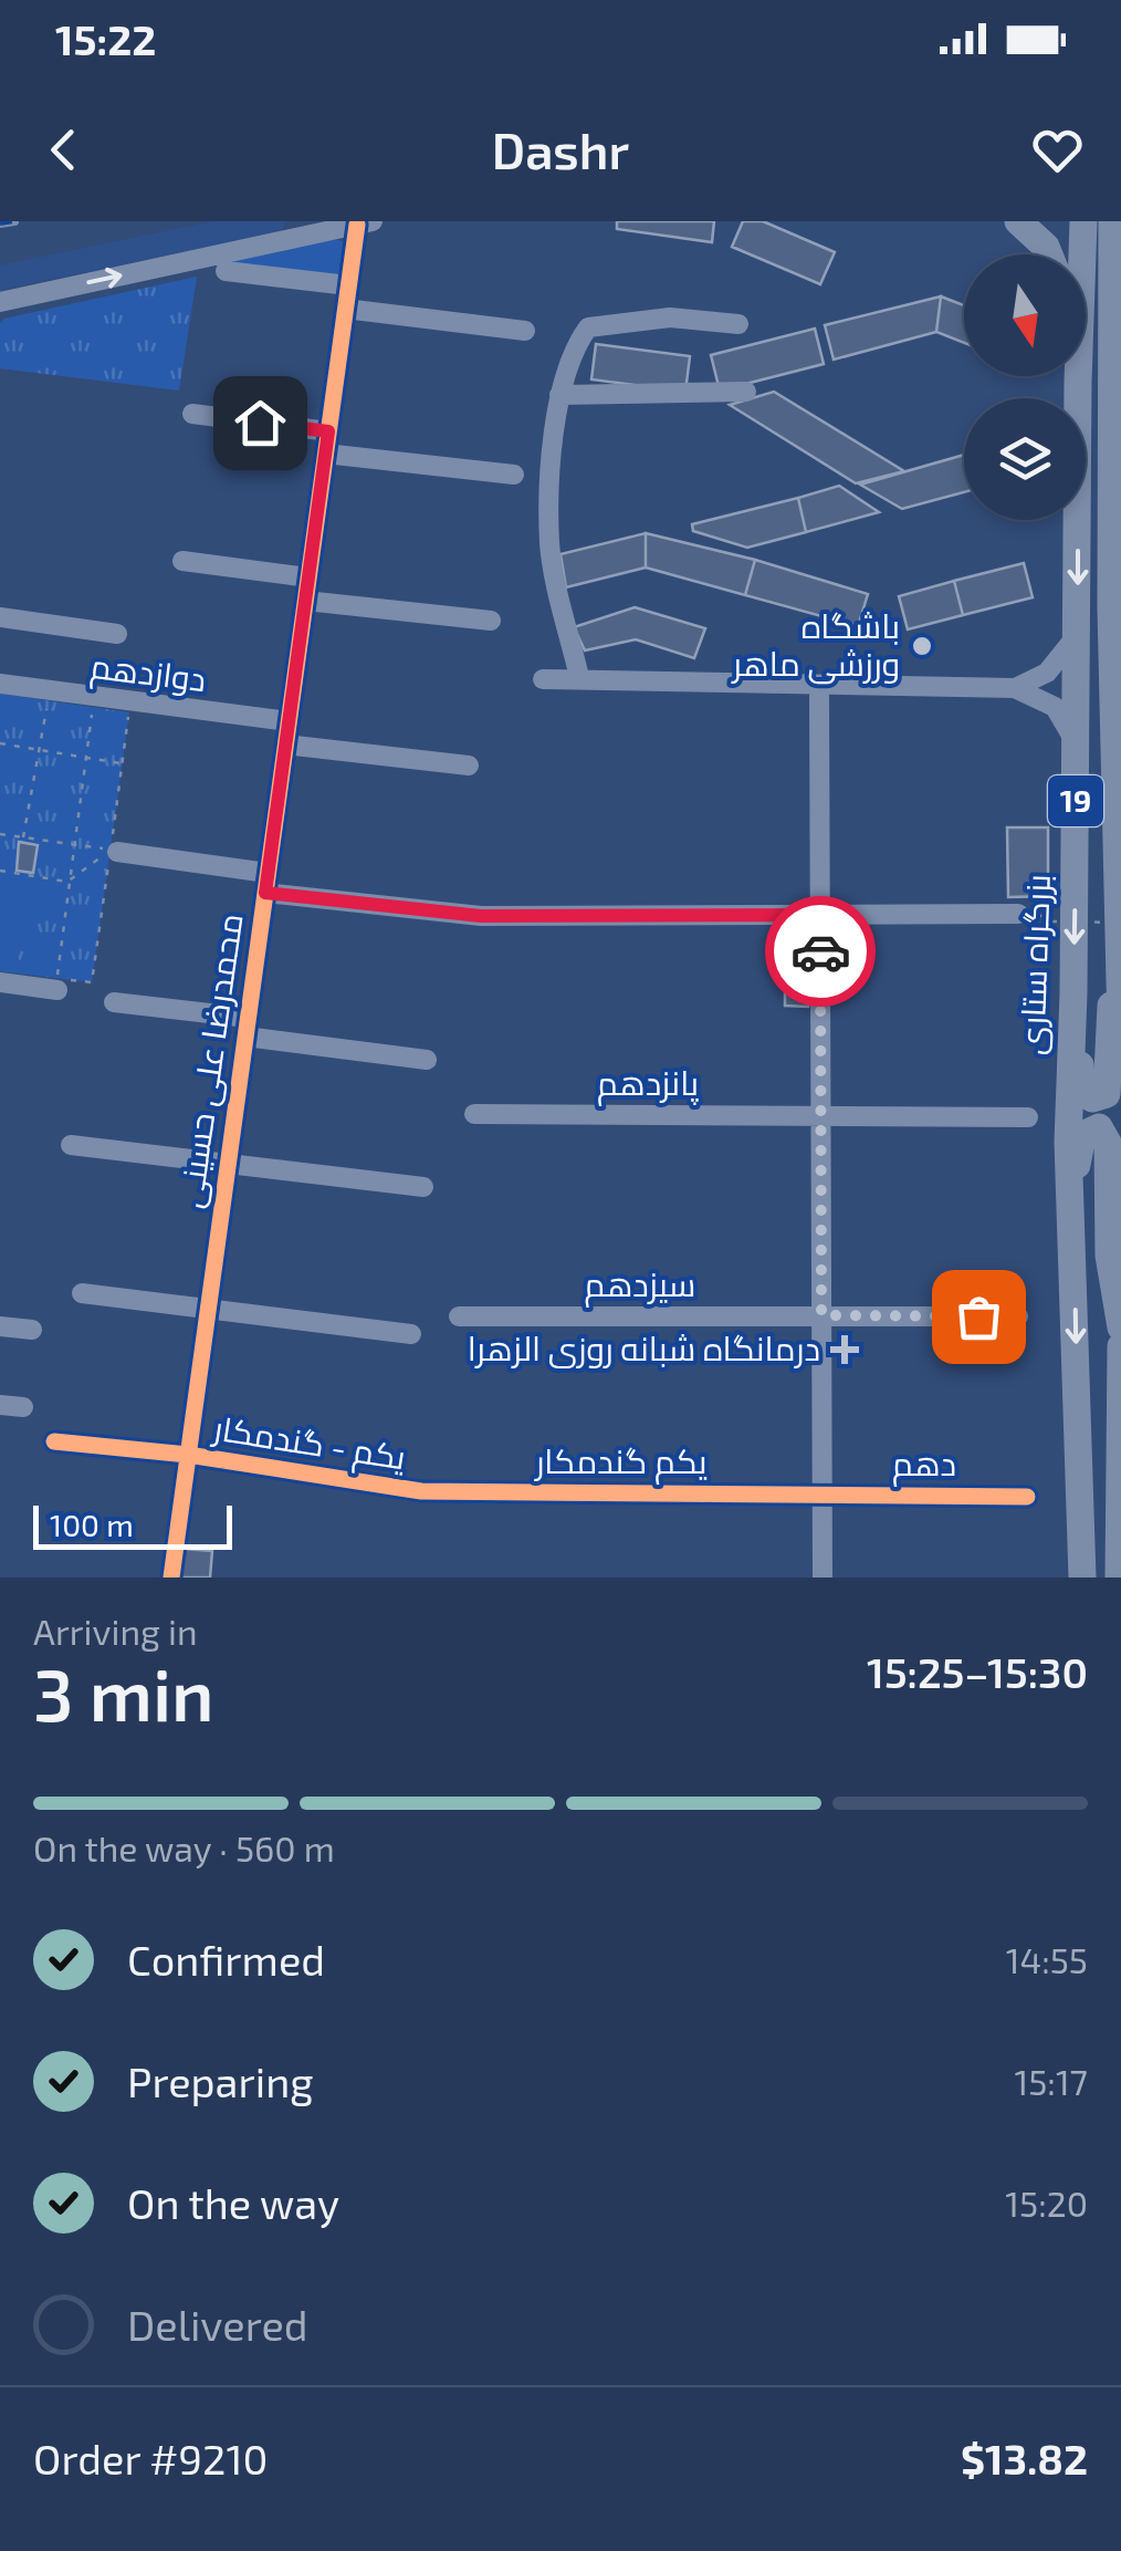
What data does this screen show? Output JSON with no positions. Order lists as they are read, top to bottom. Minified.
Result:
{"streets":{"highway":["19","بزرگراه ستاری"],"street":["دوازدهم","محمدرضا علی حسینی","پانزدهم","سیزدهم","یکم - گندمکار","یکم گندمکار","دهم"]},"crossings":[["دوازدهم","محمدرضا علی حسینی"],["محمدرضا علی حسینی","یکم - گندمکار"],["یکم - گندمکار","یکم گندمکار"],["یکم گندمکار","دهم"]],"places":{"other":["باشگاه ورزشی ماهر"],"health":["درمانگاه شبانه روزی الزهرا"]},"scale_bar":"100 m","north":"bottom","page":{"status":"15:22","header":"Dashr","scale":"100 m","heading":["3 min","Arriving in","15:25–15:30"],"panel":["Order #9210","$13.82"],"bar":"On the way · 560 m","list":[["Confirmed","14:55"],["Preparing","15:17"],["On the way","15:20"],"Delivered"]}}
